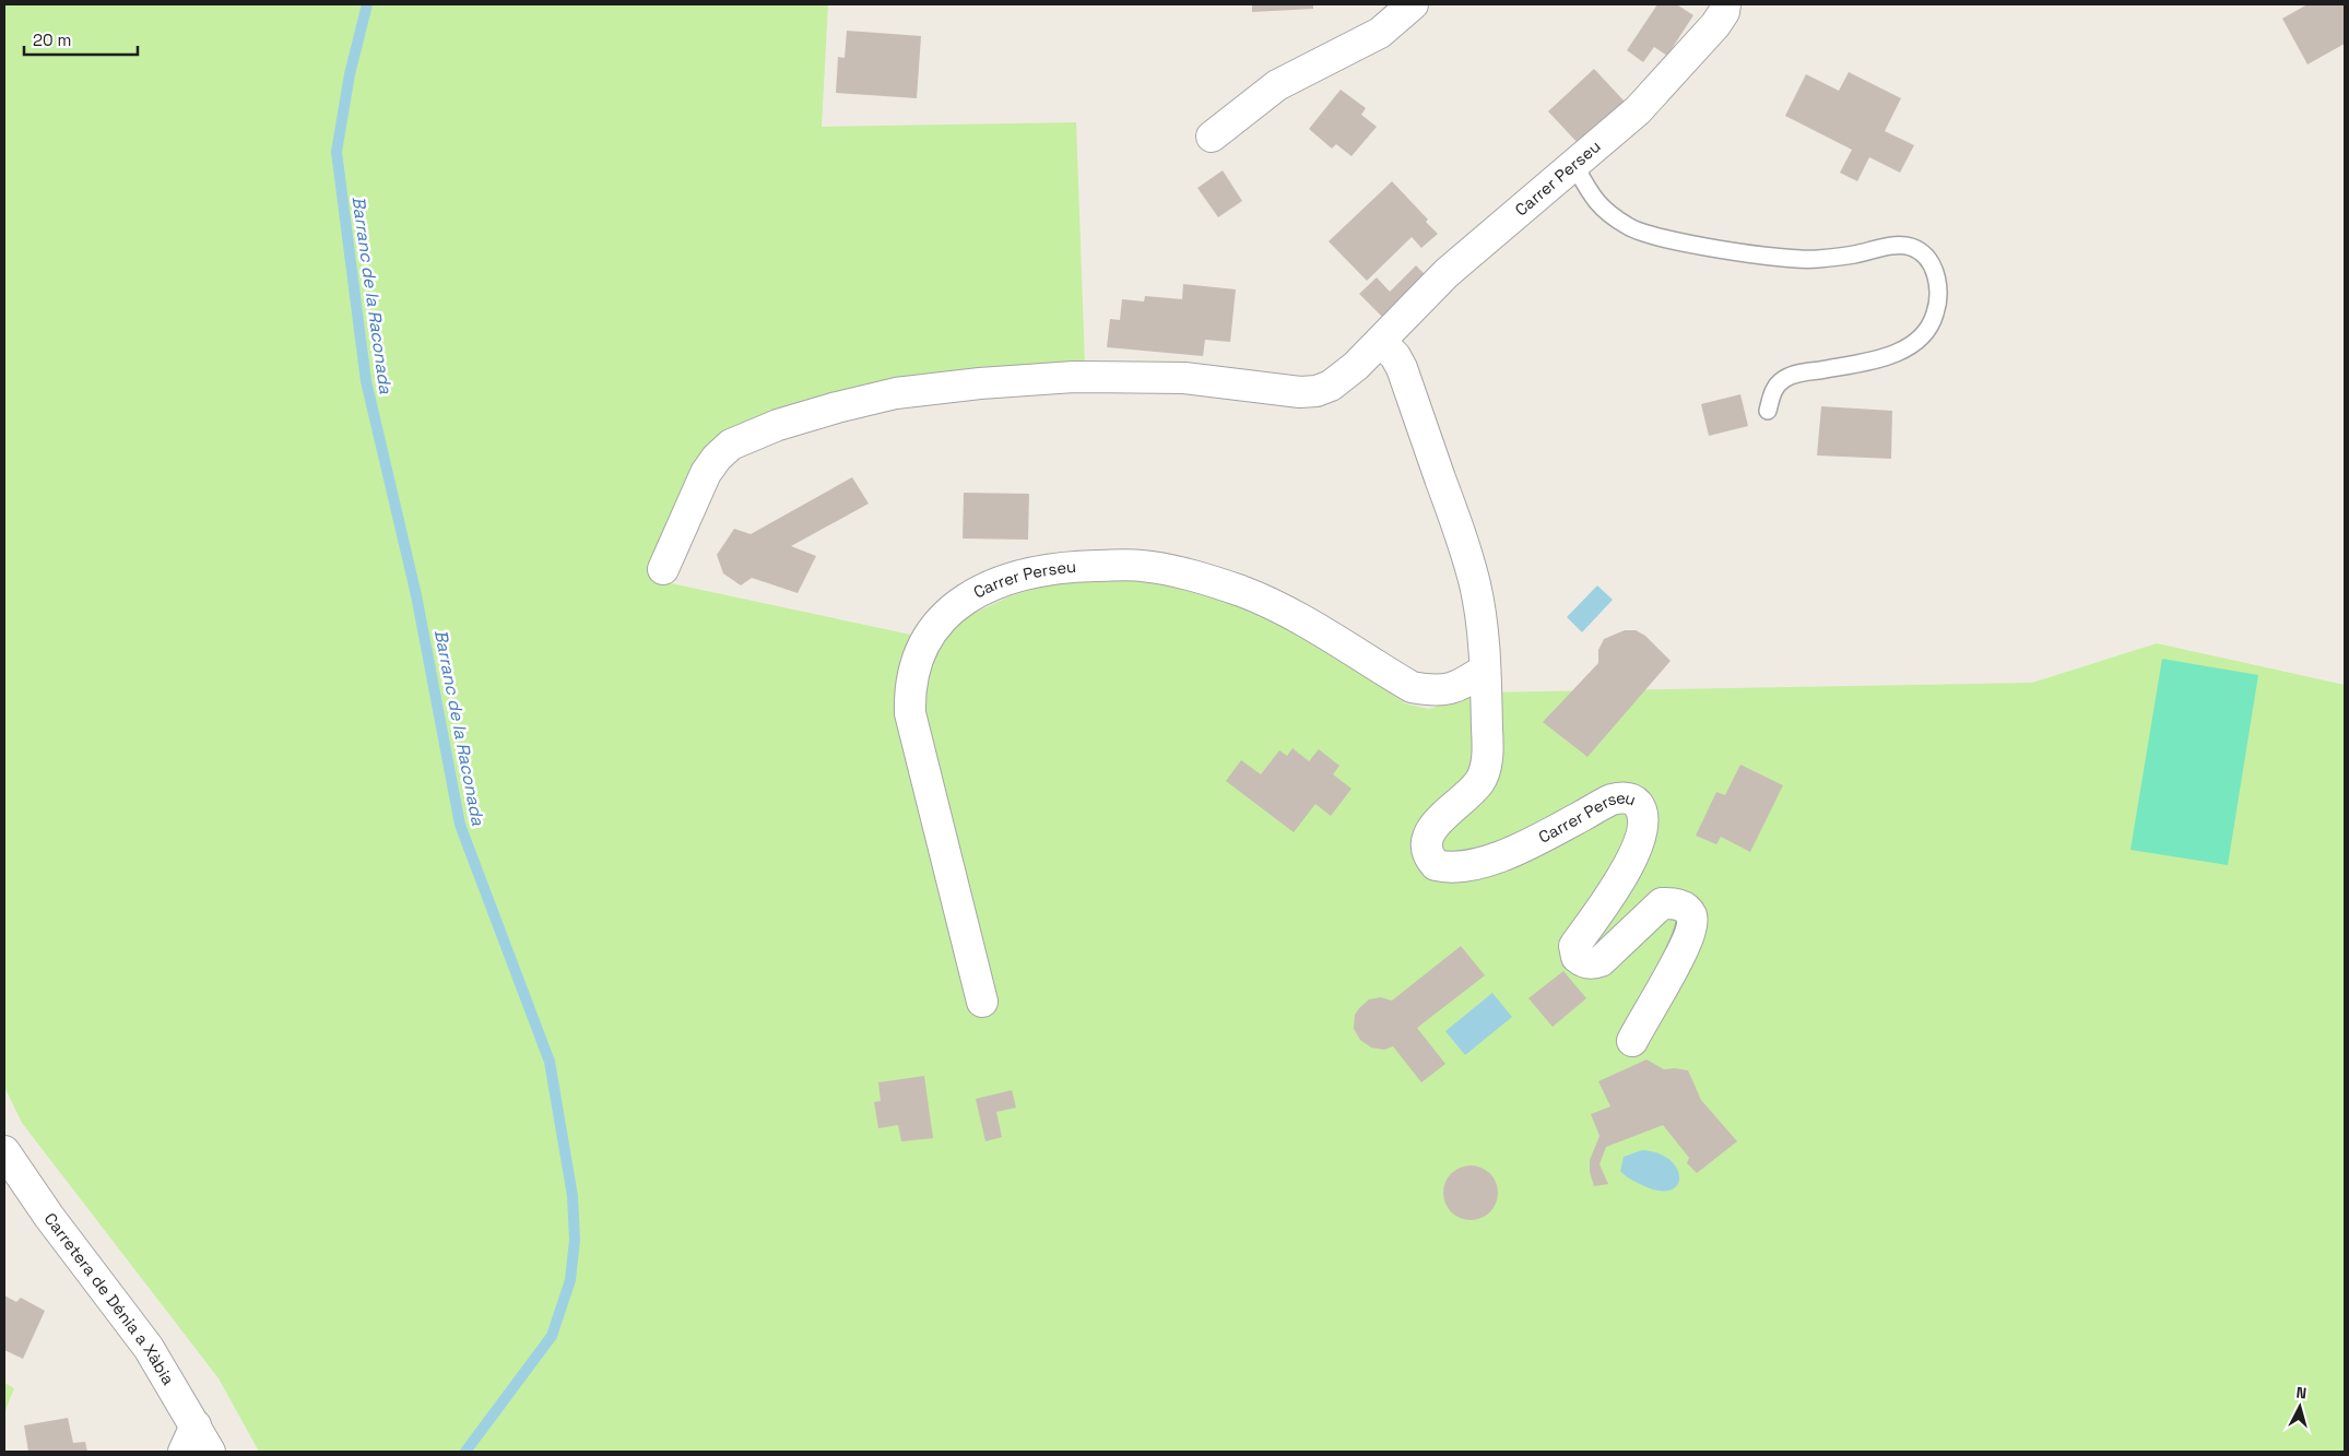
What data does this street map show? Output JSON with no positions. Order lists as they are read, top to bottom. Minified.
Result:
{"streets":{"street":["Carrer Perseu","Carretera de Dénia a Xàbia"]},"water":["Barranc de la Raconada"],"scale_bar":"20 m","north":"top"}
